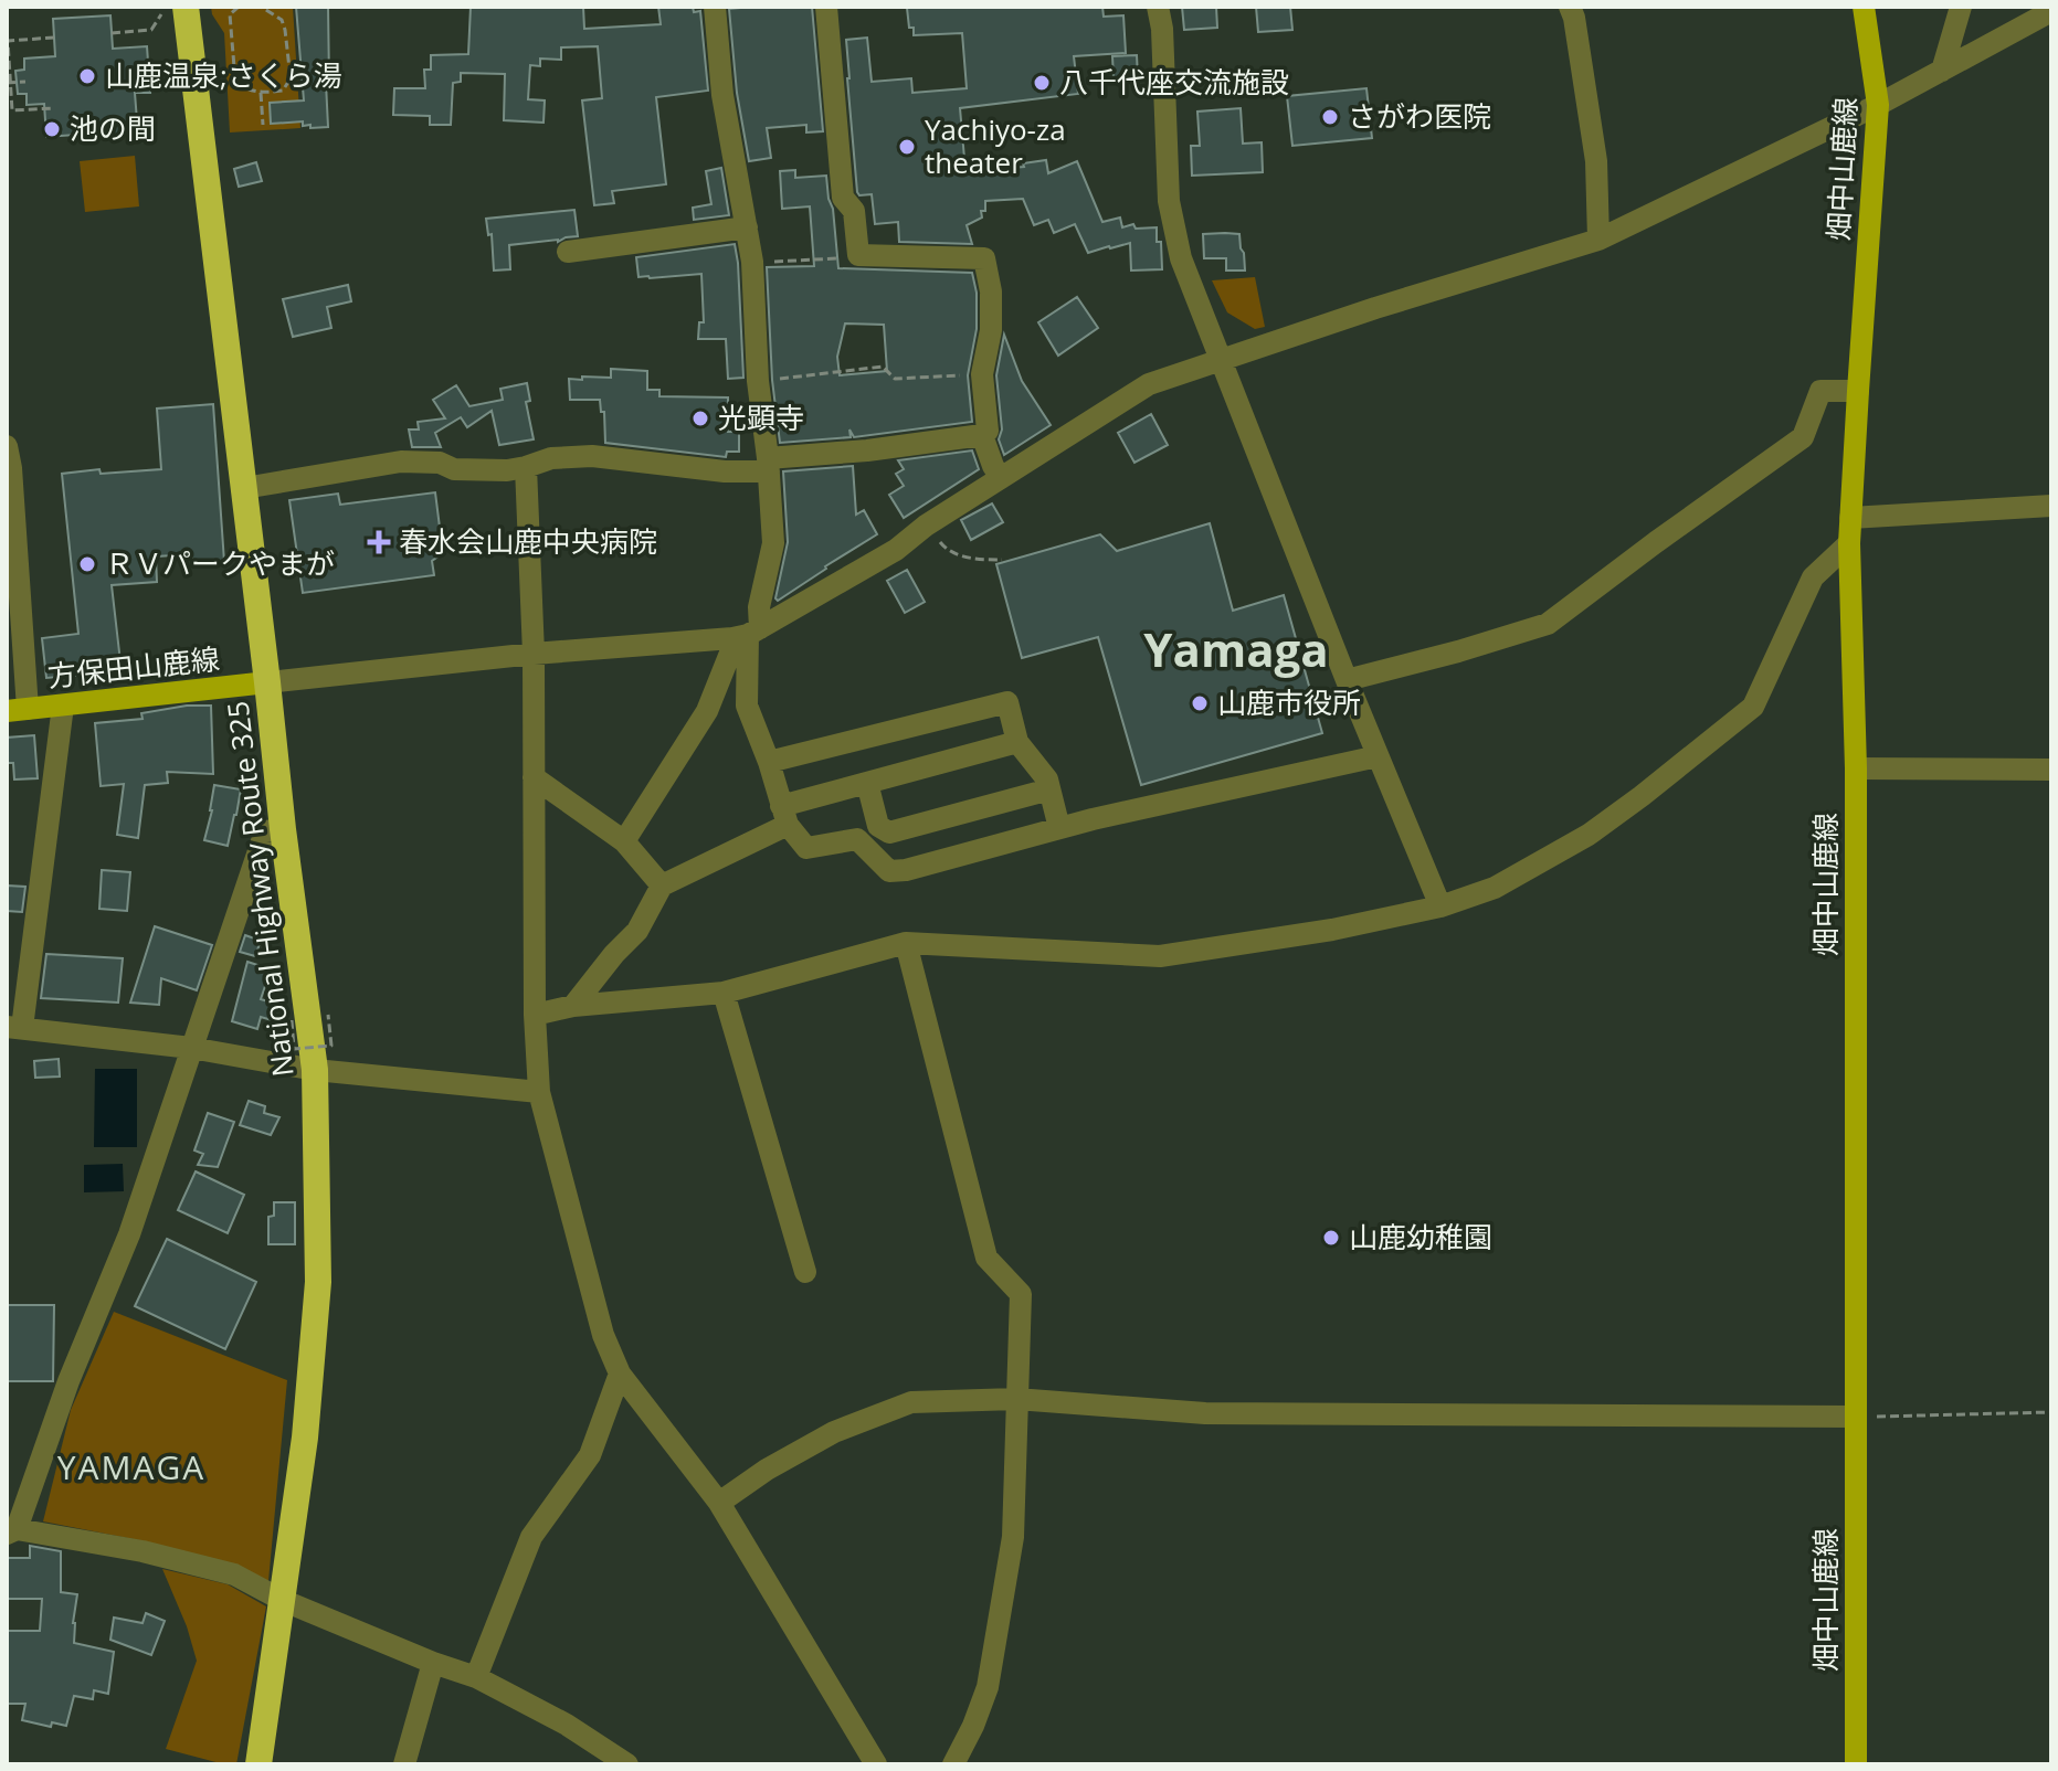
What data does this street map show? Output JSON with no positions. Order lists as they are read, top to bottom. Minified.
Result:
{"streets":{"highway":["National Highway Route 325"],"main road":["畑中山鹿線","方保田山鹿線"]},"crossings":[["方保田山鹿線","National Highway Route 325"]],"districts":["Yamaga","YAMAGA"],"places":{"other":["山鹿温泉;さくら湯","八千代座交流施設","さがわ医院","池の間","Yachiyo-za theater","光顕寺","ＲＶパークやまが","山鹿市役所","山鹿幼稚園"],"health":["春水会山鹿中央病院"]}}
